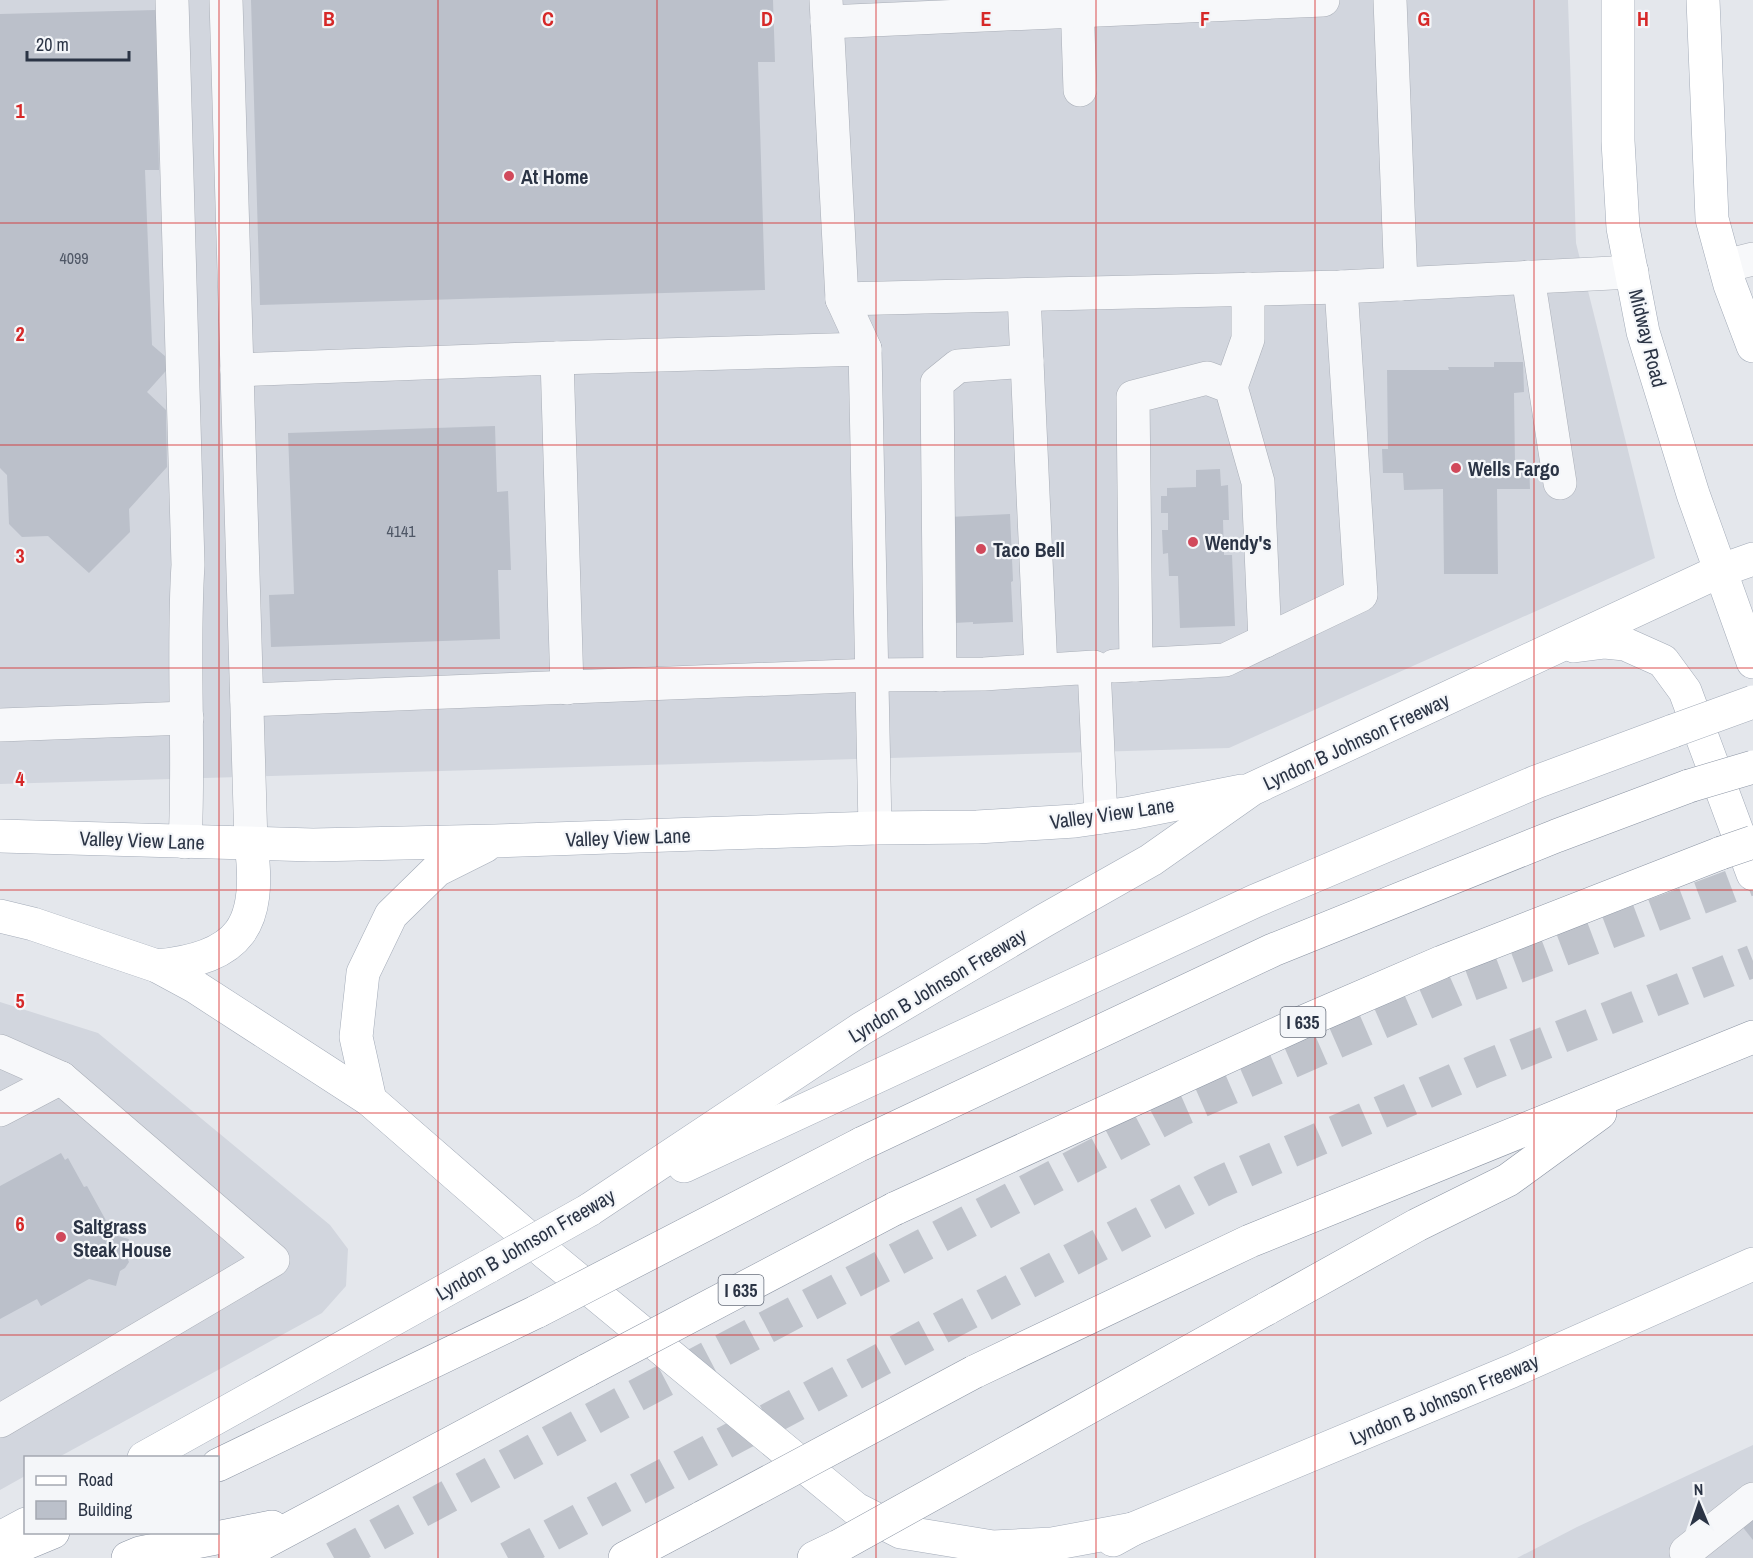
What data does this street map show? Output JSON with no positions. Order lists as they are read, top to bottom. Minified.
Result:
{"streets":{"main road":["Midway Road","Lyndon B Johnson Freeway","Valley View Lane","I 635"]},"crossings":[["Midway Road","Lyndon B Johnson Freeway"],["Lyndon B Johnson Freeway","Valley View Lane"]],"places":["At Home","Wells Fargo","Wendy's","Taco Bell","Saltgrass Steak House"],"house_numbers":["4099","4141"],"legend":["Road","Building"],"scale_bar":"20 m","north":"top","grid":{"columns":["B","C","D","E","F","G","H"],"rows":["1","2","3","4","5","6"]}}
